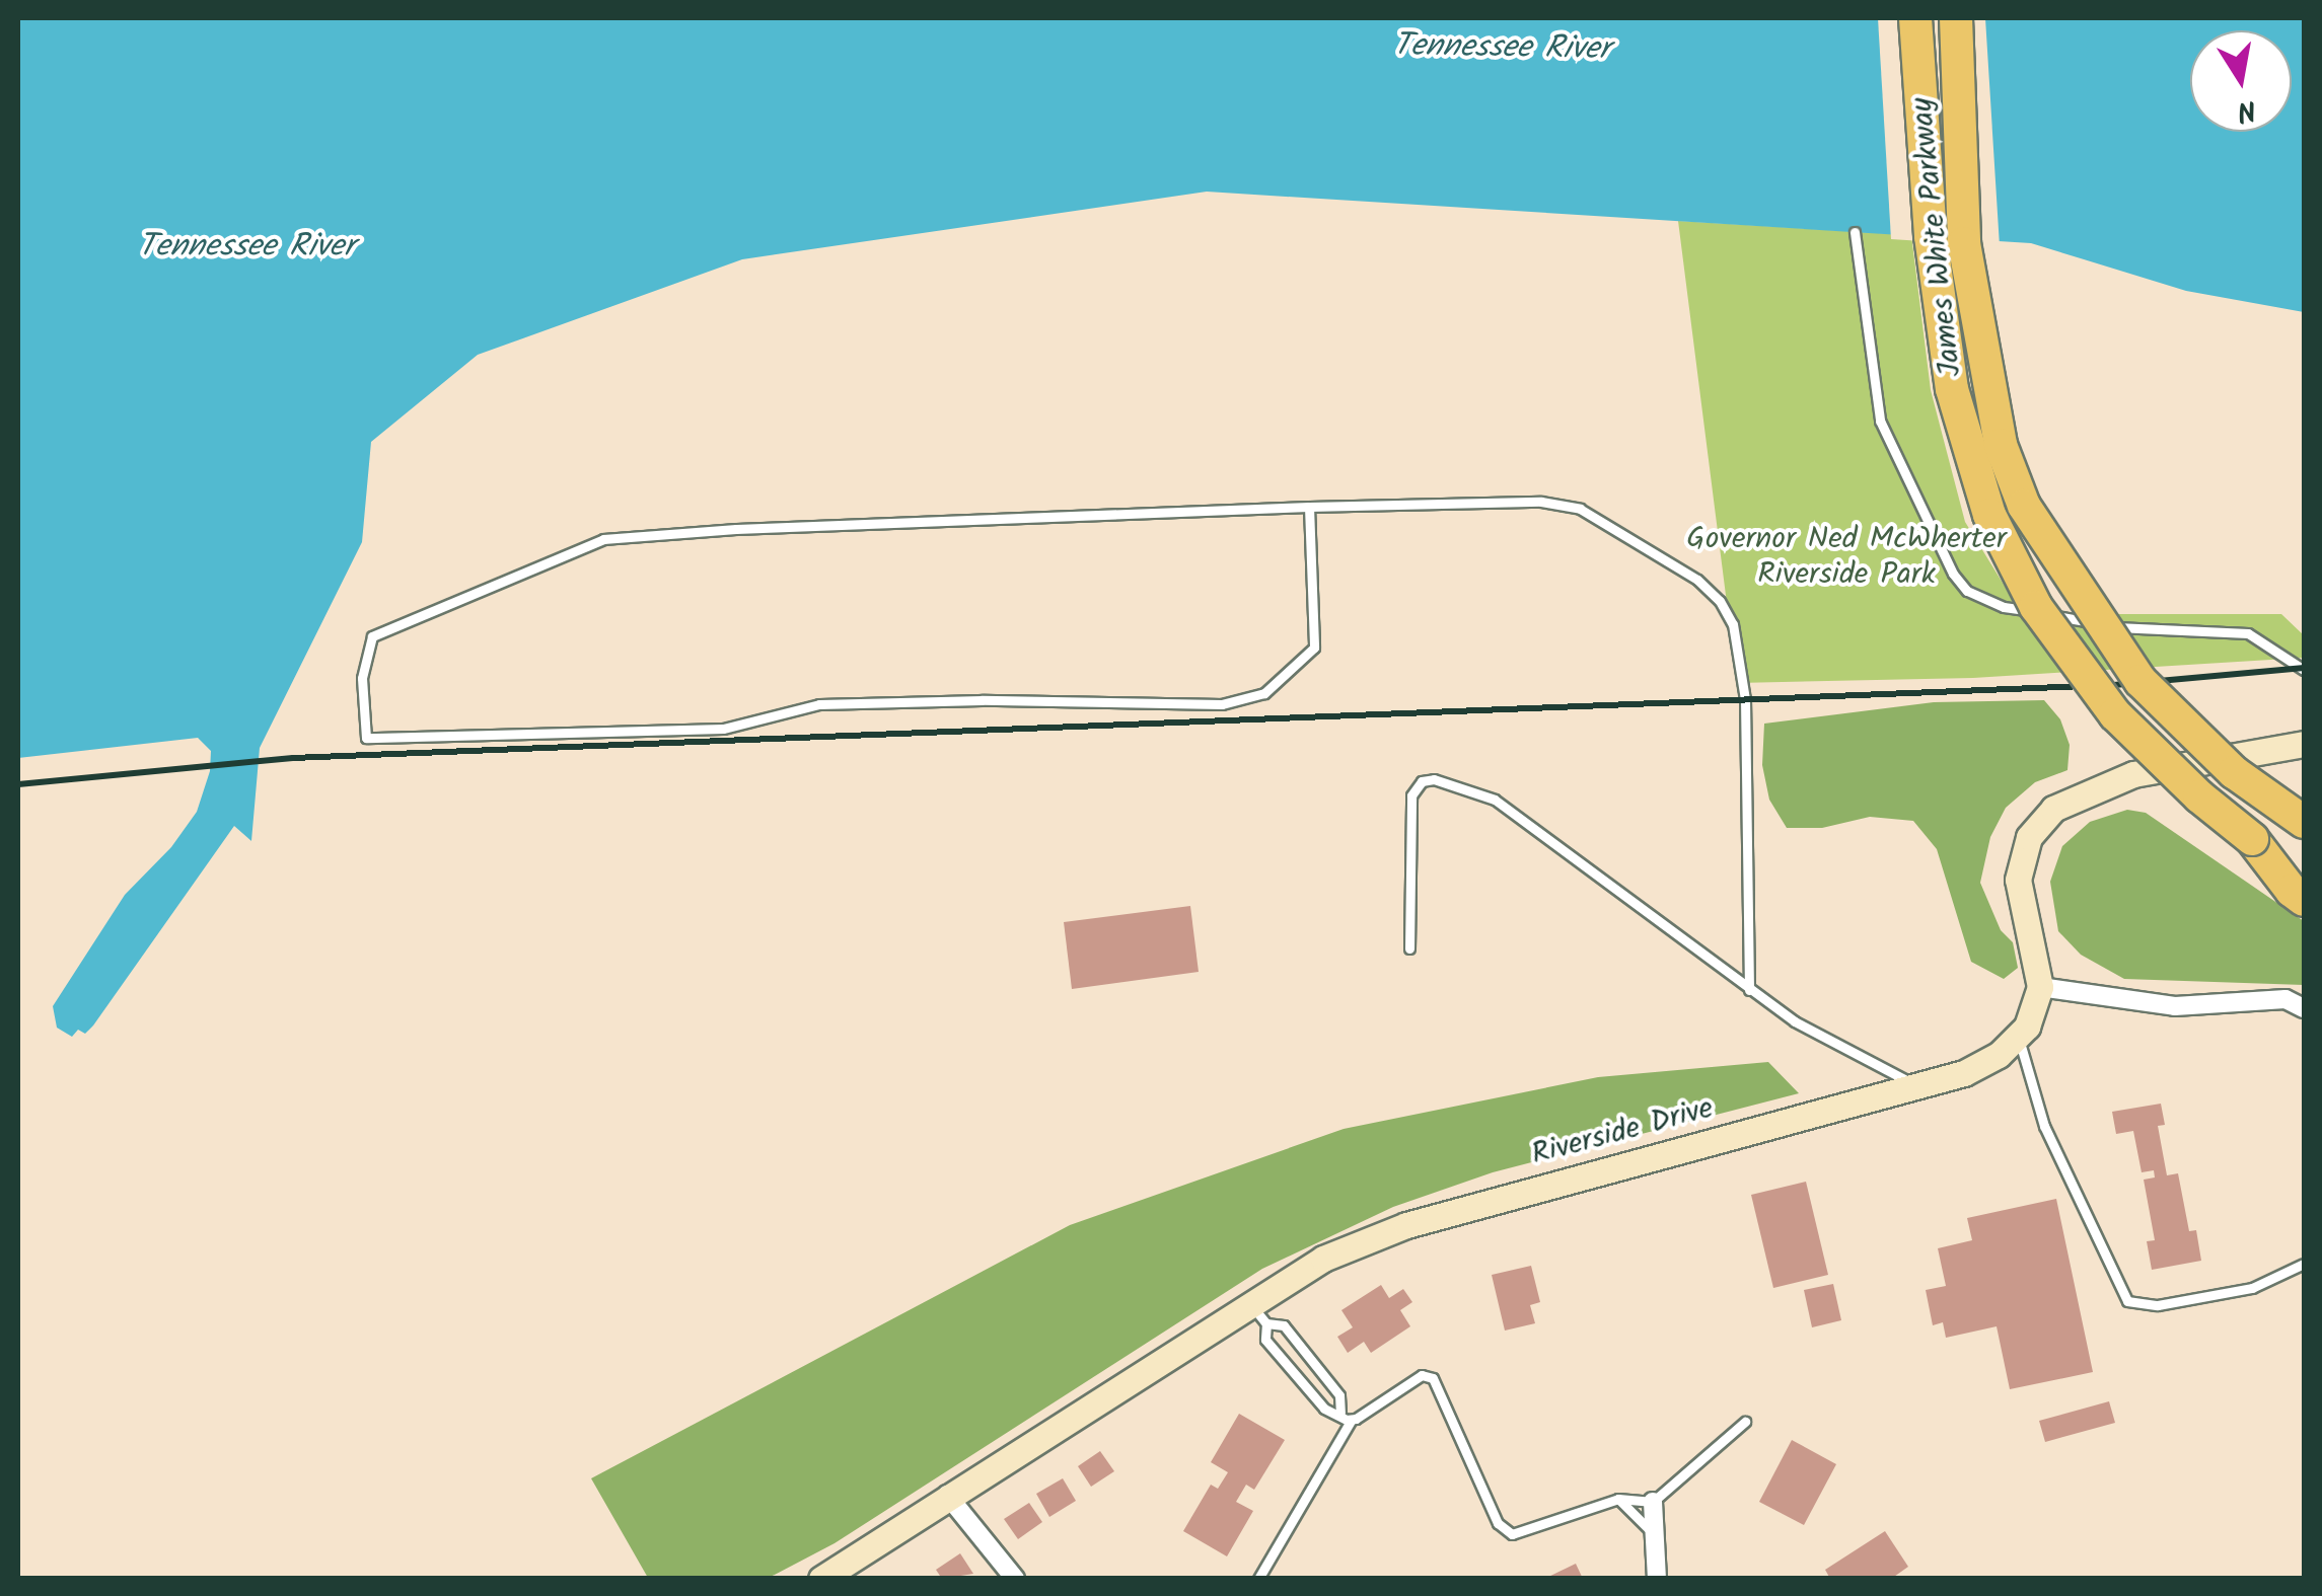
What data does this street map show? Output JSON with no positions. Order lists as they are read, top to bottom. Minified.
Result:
{"streets":{"highway":["James White Parkway"],"street":["Riverside Drive"]},"water":["Tennessee River"],"parks":["Governor Ned McWherter Riverside Park"],"north":"bottom"}
